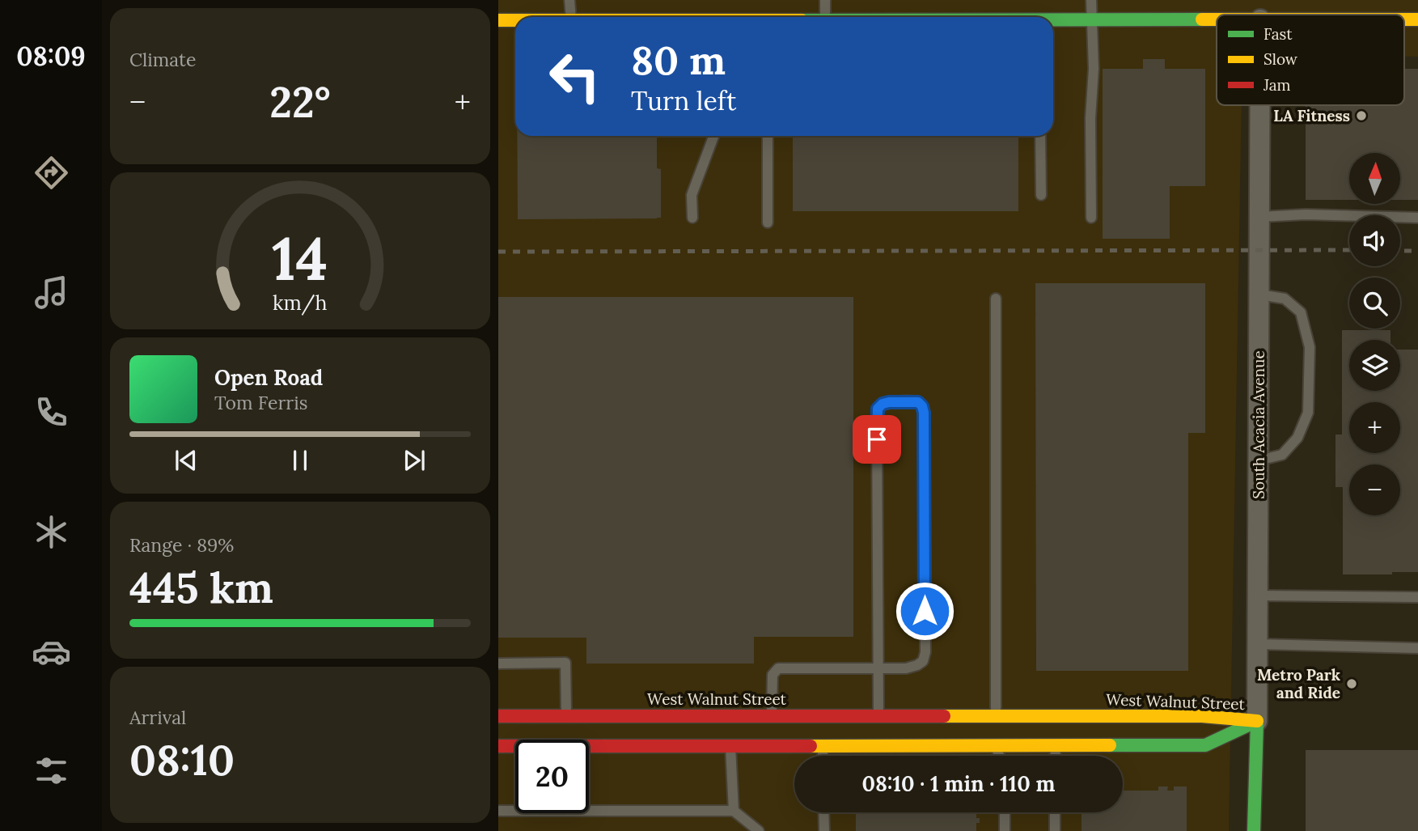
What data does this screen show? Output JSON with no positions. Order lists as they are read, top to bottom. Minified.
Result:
{"streets":{"street":["South Acacia Avenue","West Walnut Street"]},"crossings":[["South Acacia Avenue","West Walnut Street"]],"places":["LA Fitness","Metro Park and Ride"],"legend":["Fast","Slow","Jam"],"north":"top","page":{"tabs":"08:09","tile":["Climate",["Range · 89%","445 km"],["Arrival","08:10"]],"turn":["80 m","Turn left"],"heat":["−","22°","+"],"map_buttons":["+","−"],"song":["Open Road","Tom Ferris"],"limit":"20","trip":"08:10 · 1 min · 110 m","gauge":["14","km/h"]}}
